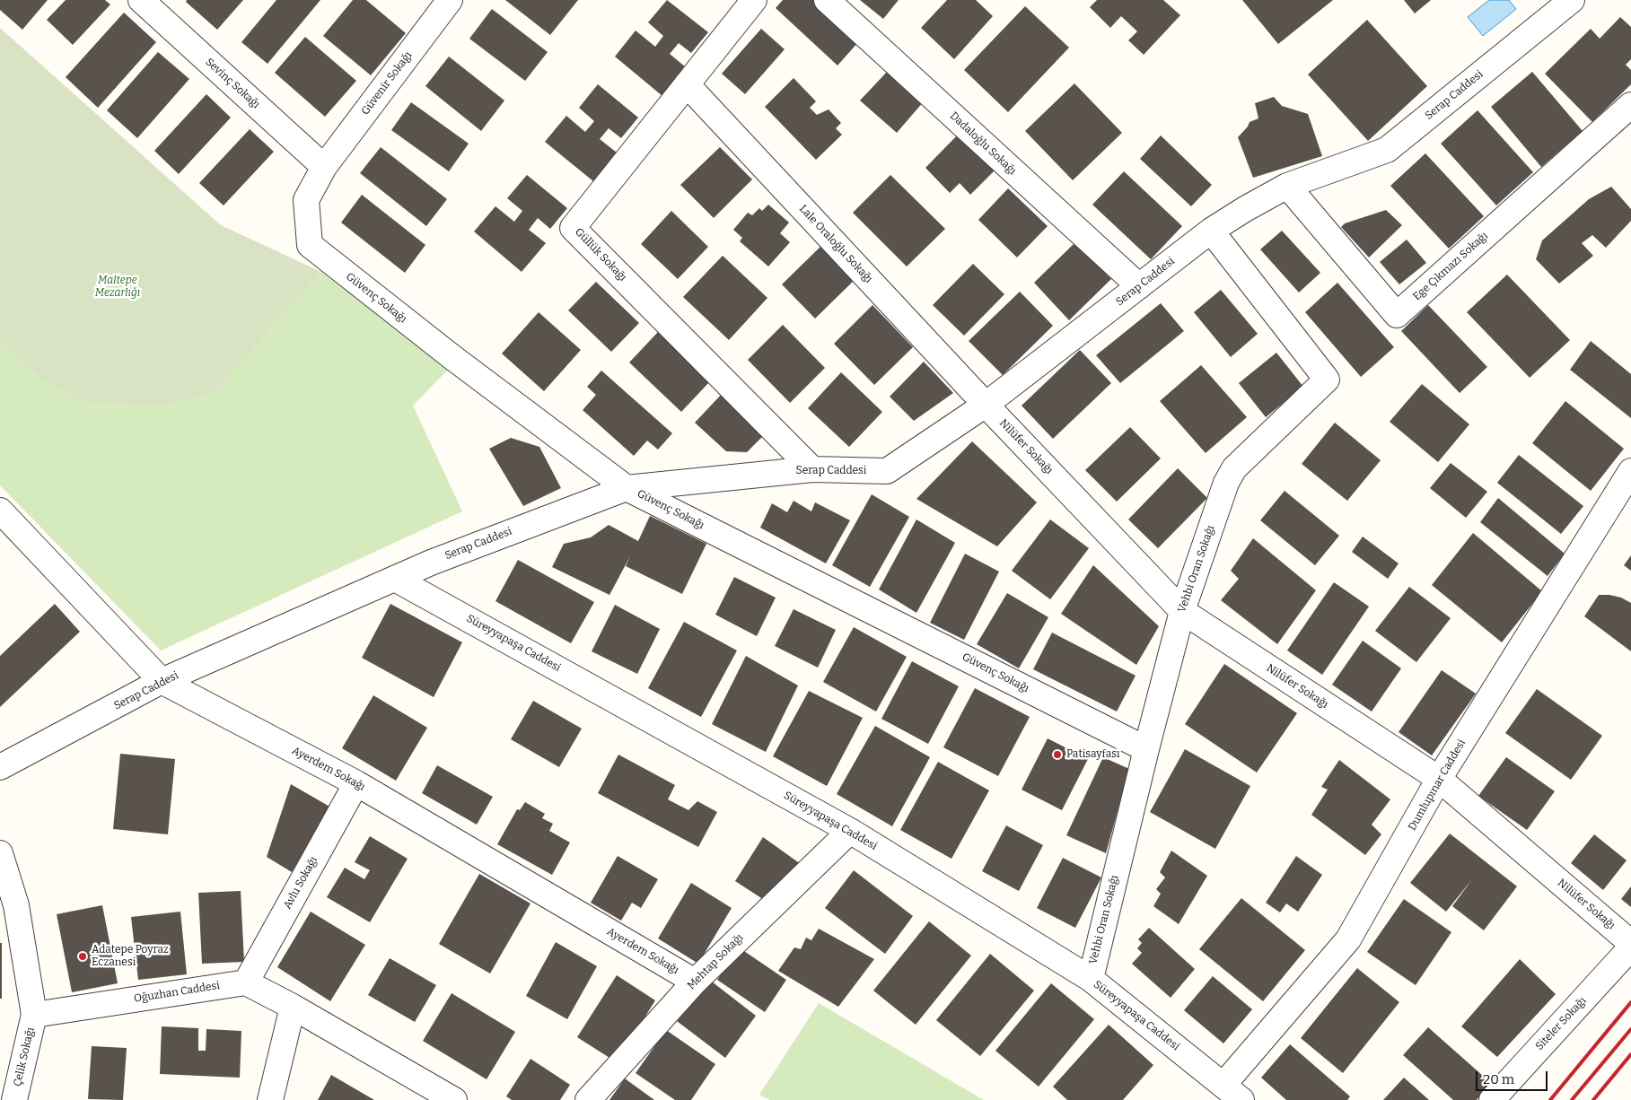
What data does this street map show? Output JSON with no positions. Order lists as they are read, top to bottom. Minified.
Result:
{"streets":{"street":["Sevinç Sokağı","Güvenir Sokağı","Serap Caddesi","Dadaloğlu Sokağı","Lale Oraloğlu Sokağı","Güllük Sokağı","Ege Çıkmazı Sokağı","Güvenç Sokağı","Nilüfer Sokağı","Vehbi Oran Sokağı","Süreyyapaşa Caddesi","Ayerdem Sokağı","Dumlupınar Caddesi","Avlu Sokağı","Mehtap Sokağı","Oğuzhan Caddesi","Siteler Sokağı","Çelik Sokağı"]},"crossings":[["Sevinç Sokağı","Güvenir Sokağı"],["Sevinç Sokağı","Güvenç Sokağı"],["Güvenir Sokağı","Güvenç Sokağı"],["Serap Caddesi","Dadaloğlu Sokağı"],["Serap Caddesi","Lale Oraloğlu Sokağı"],["Serap Caddesi","Güllük Sokağı"],["Serap Caddesi","Ege Çıkmazı Sokağı"],["Serap Caddesi","Güvenç Sokağı"],["Serap Caddesi","Nilüfer Sokağı"],["Serap Caddesi","Vehbi Oran Sokağı"],["Serap Caddesi","Süreyyapaşa Caddesi"],["Serap Caddesi","Ayerdem Sokağı"],["Lale Oraloğlu Sokağı","Güllük Sokağı"],["Lale Oraloğlu Sokağı","Nilüfer Sokağı"],["Güvenç Sokağı","Vehbi Oran Sokağı"],["Nilüfer Sokağı","Vehbi Oran Sokağı"],["Nilüfer Sokağı","Dumlupınar Caddesi"],["Vehbi Oran Sokağı","Süreyyapaşa Caddesi"],["Süreyyapaşa Caddesi","Dumlupınar Caddesi"],["Süreyyapaşa Caddesi","Mehtap Sokağı"],["Ayerdem Sokağı","Avlu Sokağı"],["Ayerdem Sokağı","Mehtap Sokağı"],["Avlu Sokağı","Oğuzhan Caddesi"],["Oğuzhan Caddesi","Çelik Sokağı"]],"parks":["Maltepe Mezarlığı"],"places":["Patisayfası","Adatepe Poyraz Eczanesi"],"scale_bar":"20 m"}
